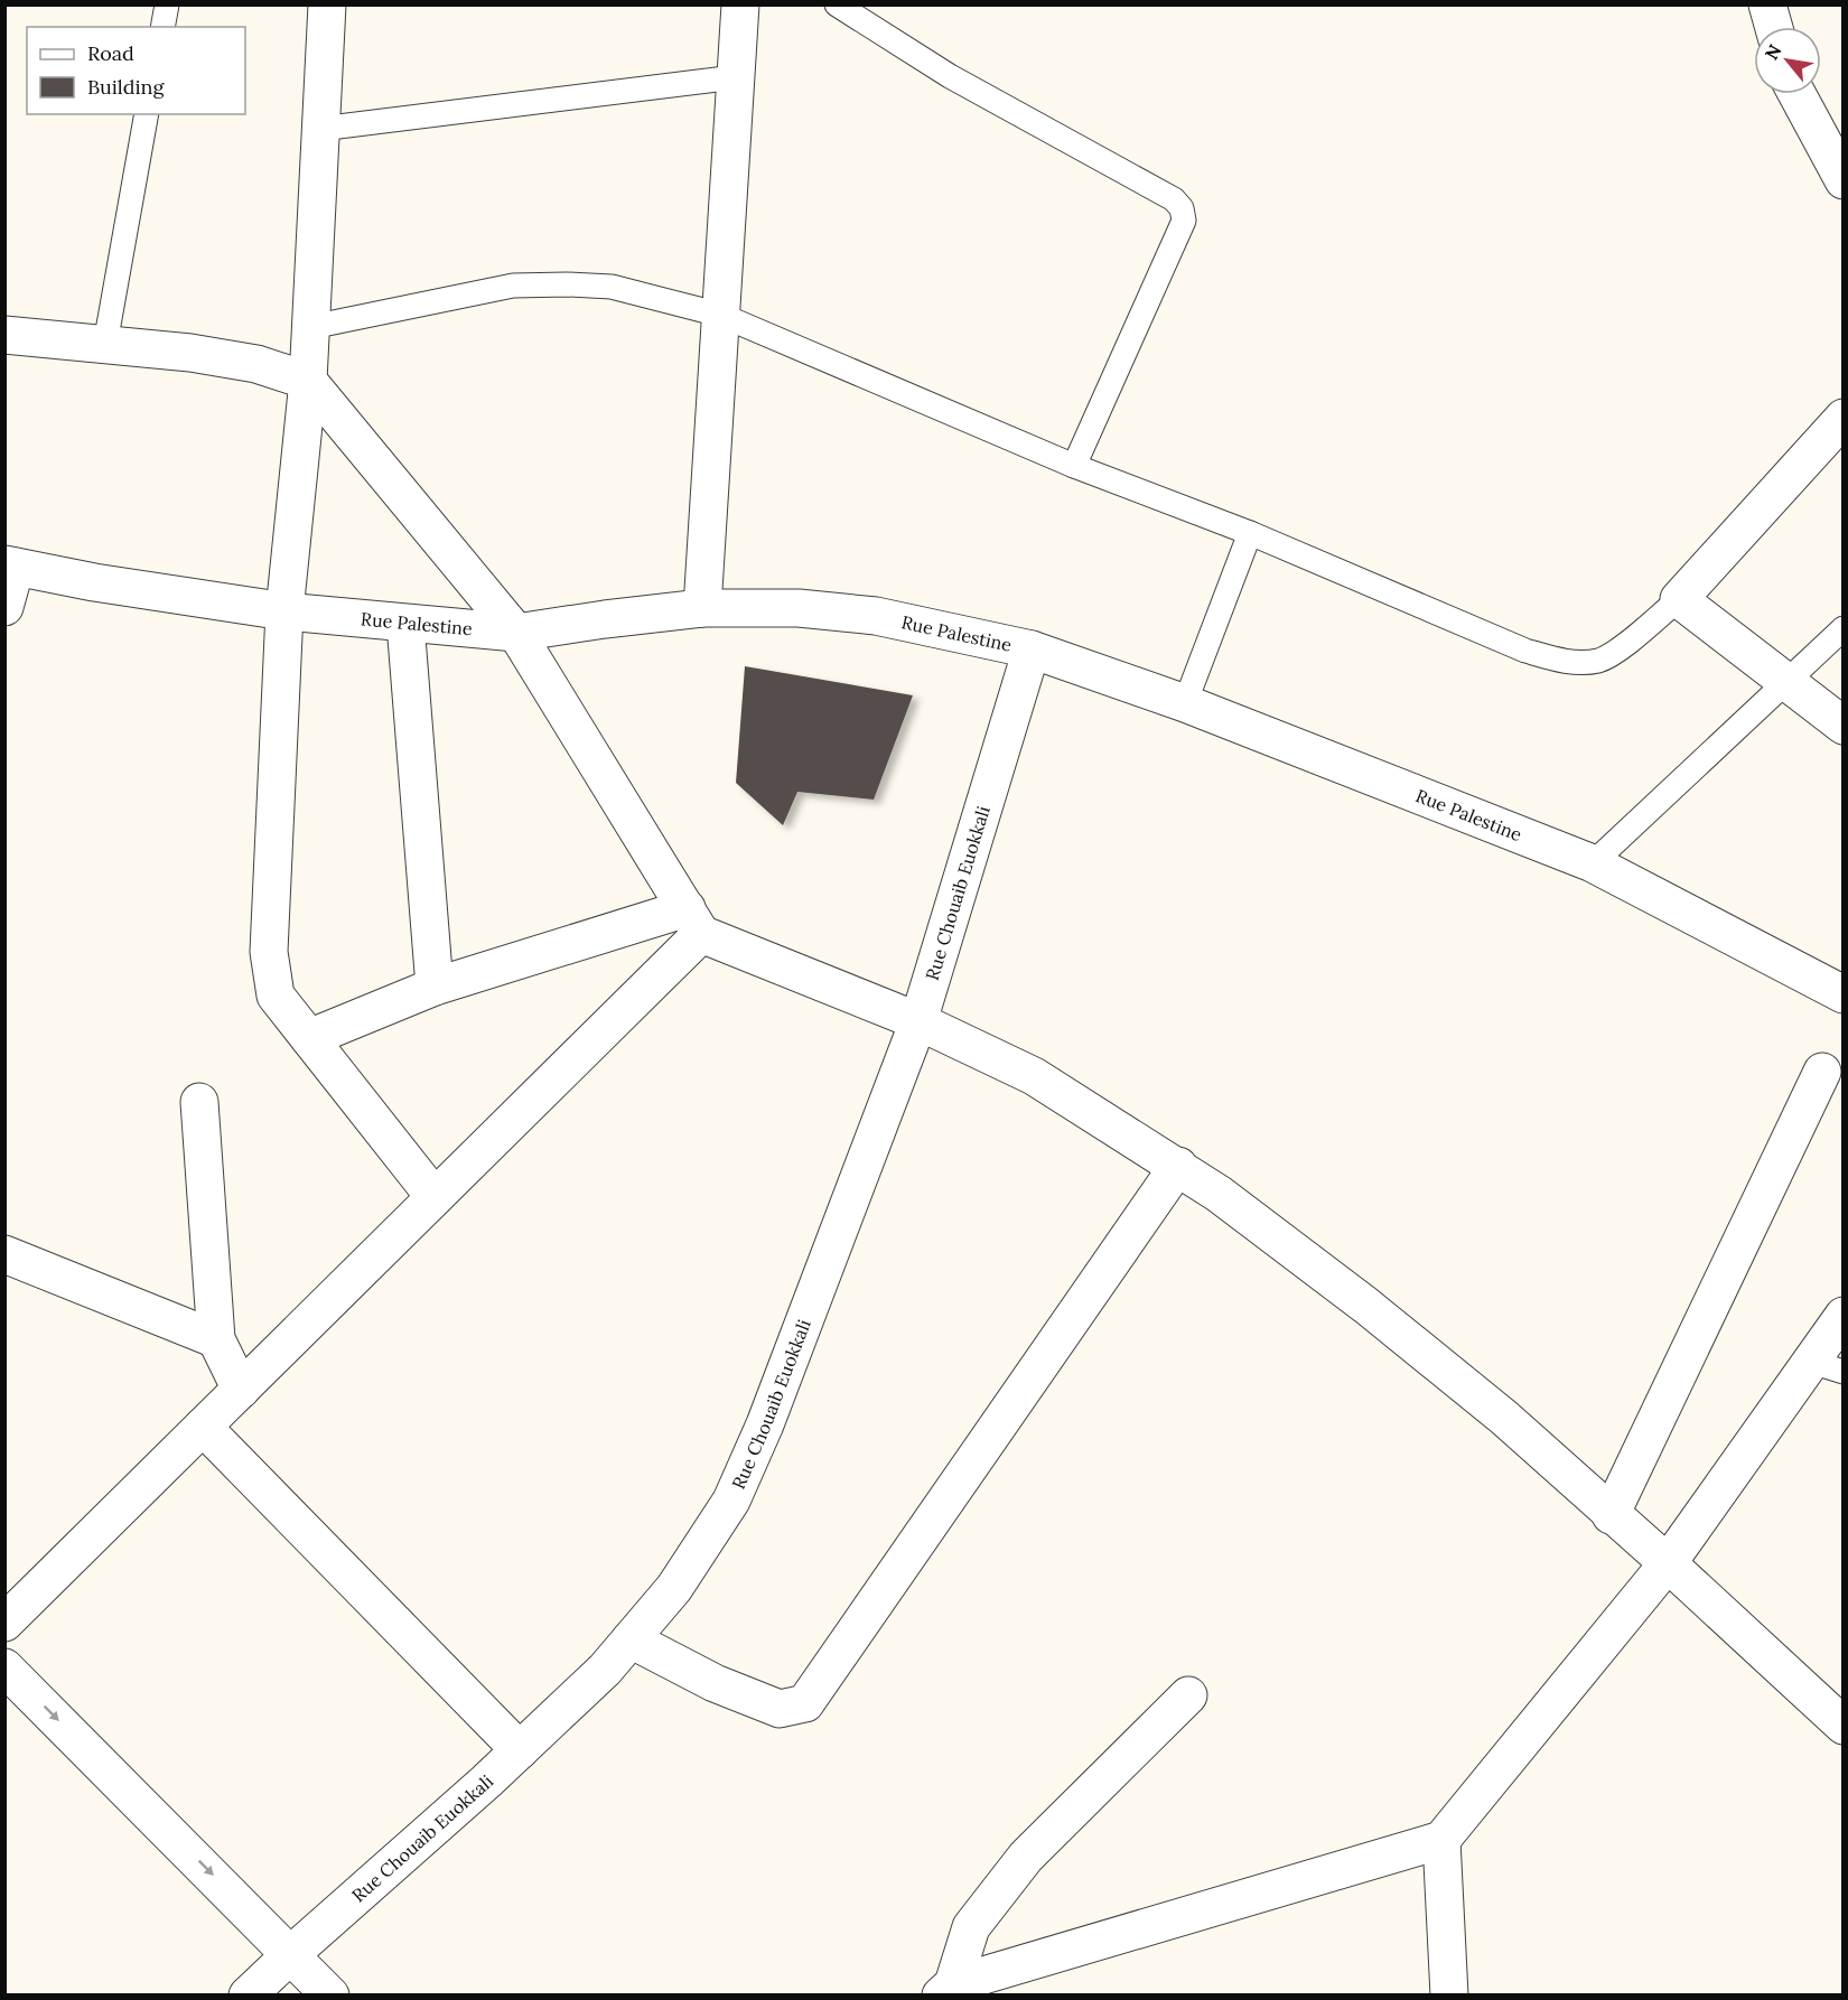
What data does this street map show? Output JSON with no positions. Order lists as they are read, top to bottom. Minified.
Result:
{"streets":{"street":["Rue Palestine","Rue Chouaib Euokkali"]},"crossings":[["Rue Palestine","Rue Chouaib Euokkali"]],"legend":["Road","Building"],"north":"top left"}
